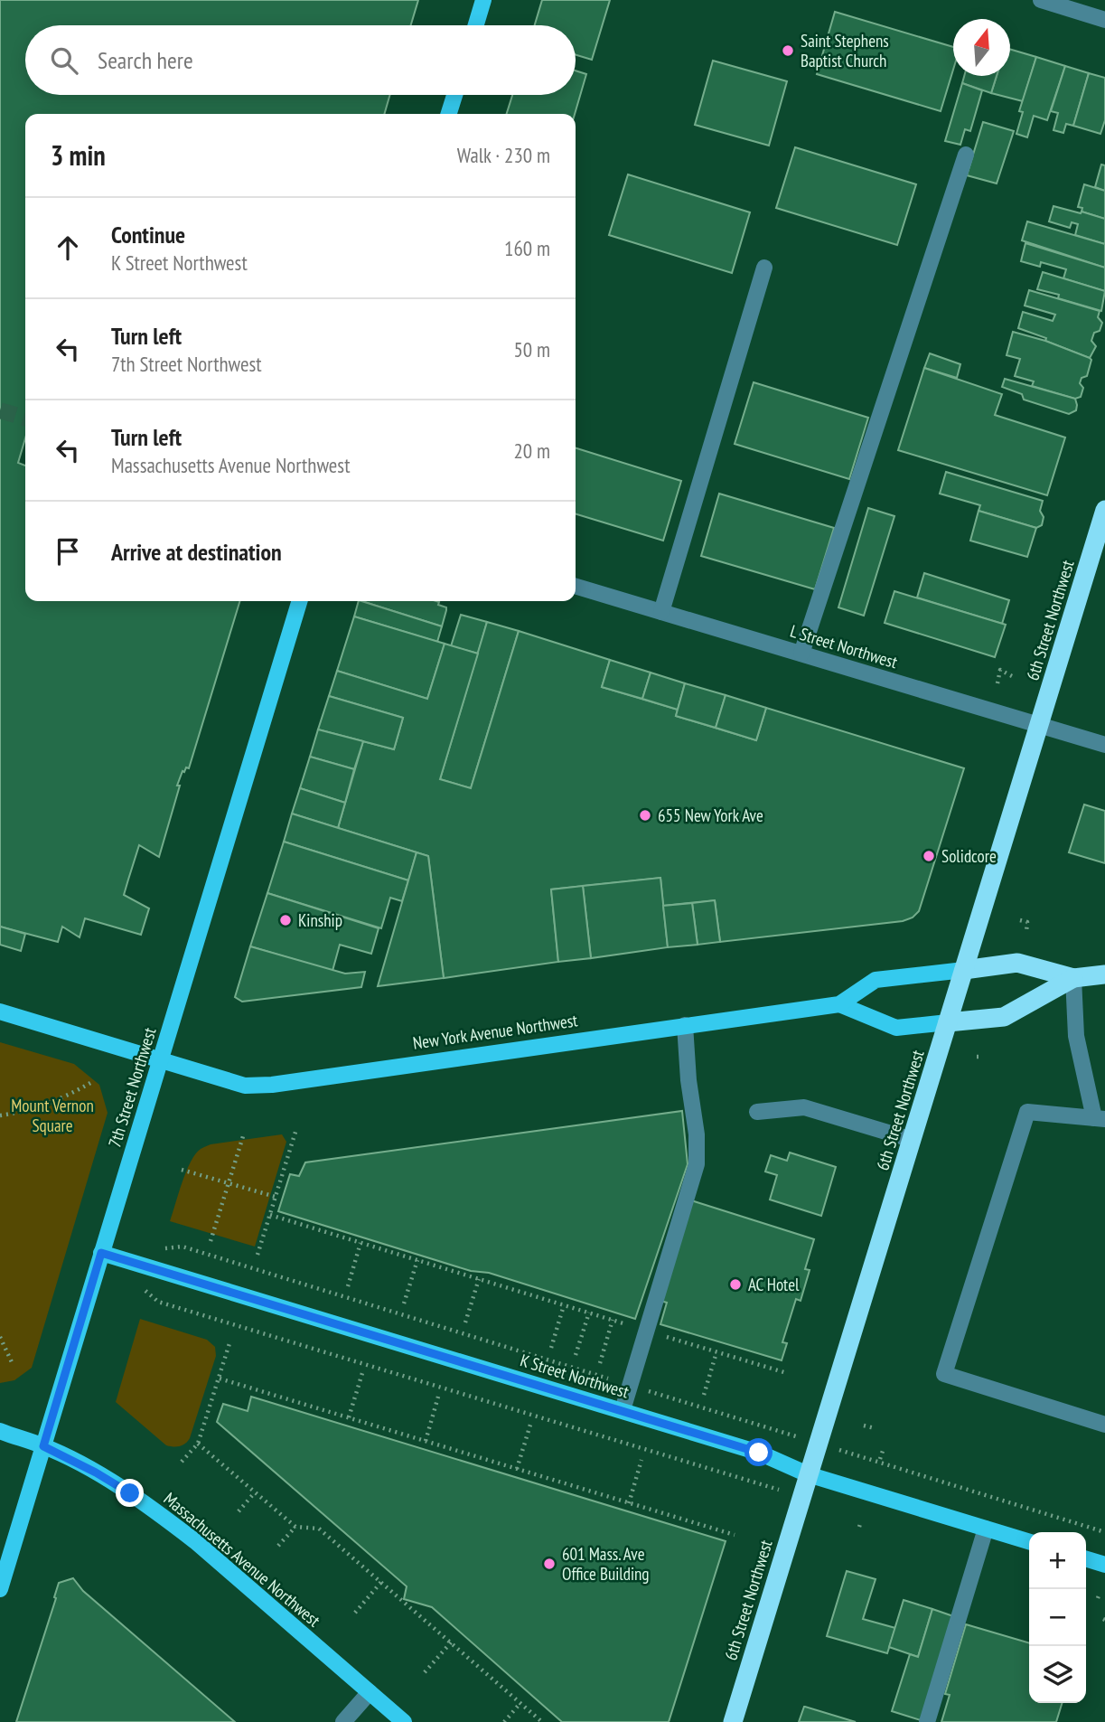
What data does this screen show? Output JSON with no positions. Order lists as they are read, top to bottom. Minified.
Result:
{"streets":{"highway":["6th Street Northwest","New York Avenue Northwest"],"main road":["7th Street Northwest","K Street Northwest","Massachusetts Avenue Northwest"],"street":["L Street Northwest"]},"crossings":[["6th Street Northwest","L Street Northwest"],["6th Street Northwest","New York Avenue Northwest"],["6th Street Northwest","K Street Northwest"],["New York Avenue Northwest","7th Street Northwest"],["7th Street Northwest","K Street Northwest"],["7th Street Northwest","Massachusetts Avenue Northwest"]],"parks":["Mount Vernon Square"],"places":["Saint Stephens Baptist Church","655 New York Ave","Solidcore","Kinship","AC Hotel","601 Mass. Ave Office Building"],"north":"top","page":{"search":"Search here","heading":["3 min","Walk · 230 m"],"list":[["Continue","K Street Northwest","160 m"],["Turn left","7th Street Northwest","50 m"],["Turn left","Massachusetts Avenue Northwest","20 m"],"Arrive at destination"],"map_buttons":["+","−"]}}
